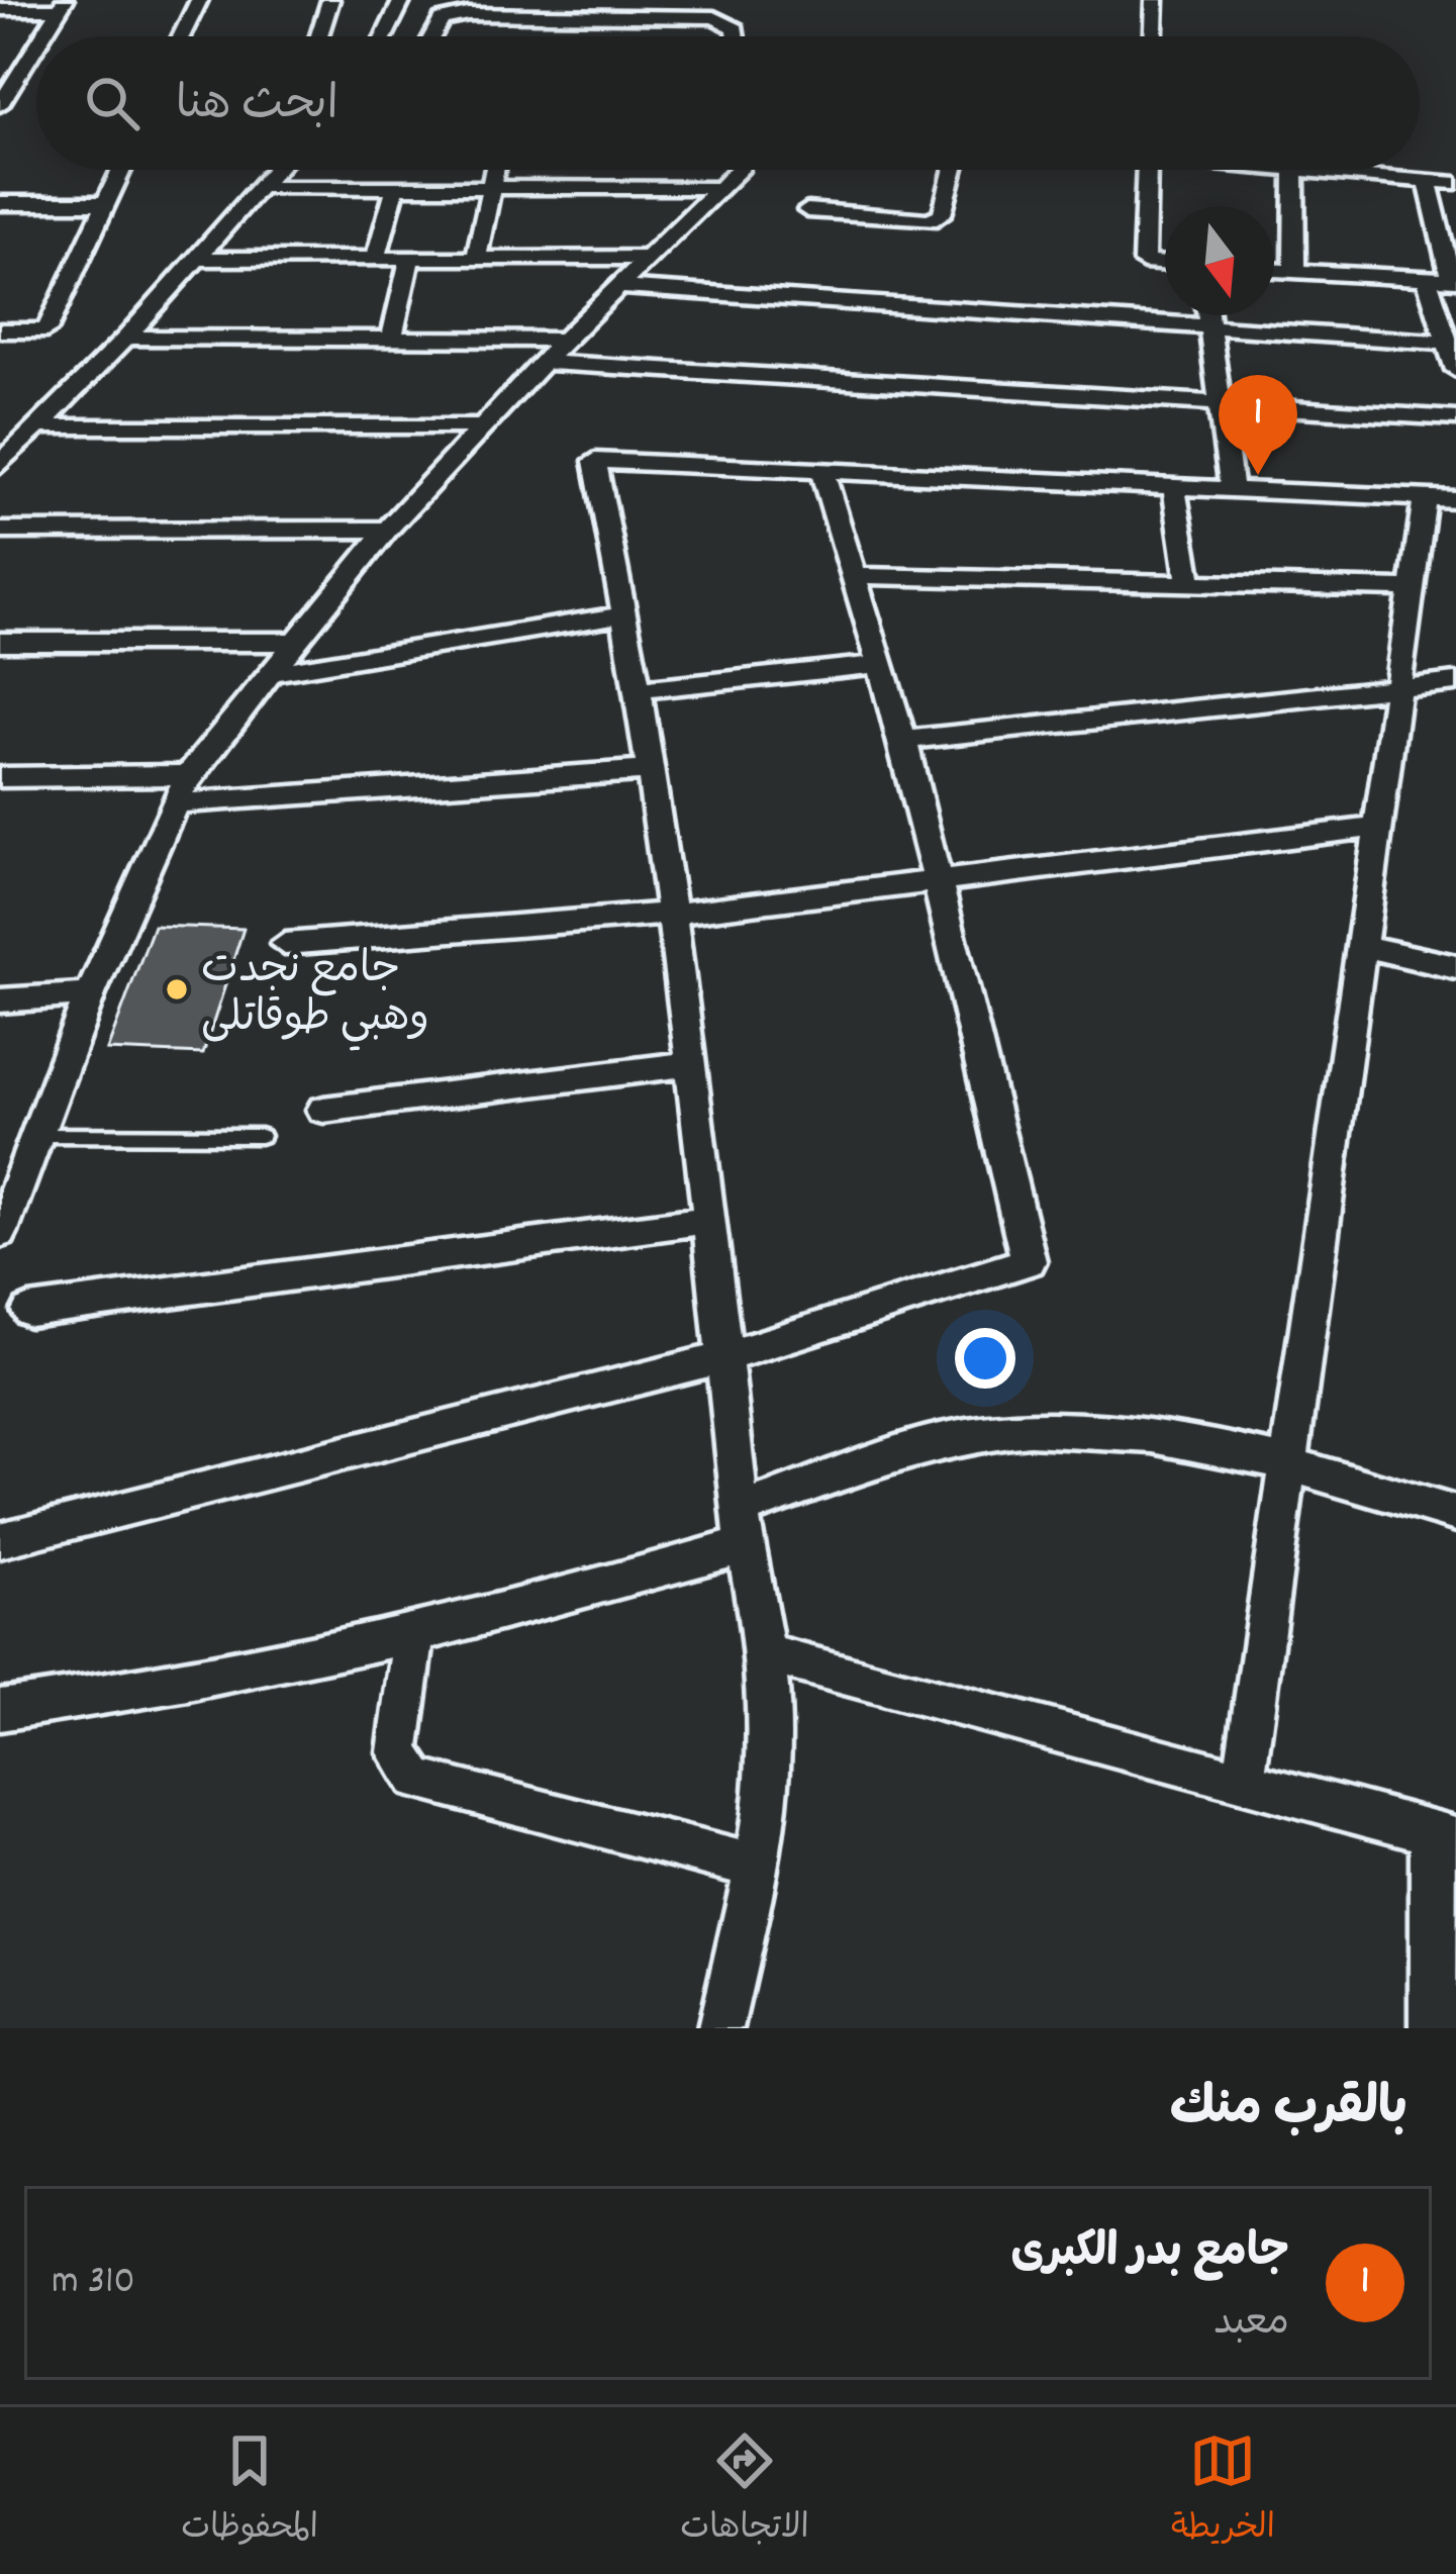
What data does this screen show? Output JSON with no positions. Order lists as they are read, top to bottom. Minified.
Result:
{"places":["جامع نجدت وهبي طوقاتلى"],"north":"bottom","page":{"search":"ابحث هنا","pins":"1","heading":"بالقرب منك","list":[{"mark":"1","name":"جامع بدر الكبرى","note":"معبد","value":"310 m"}],"nav":["الخريطة","الاتجاهات","المحفوظات"]}}
